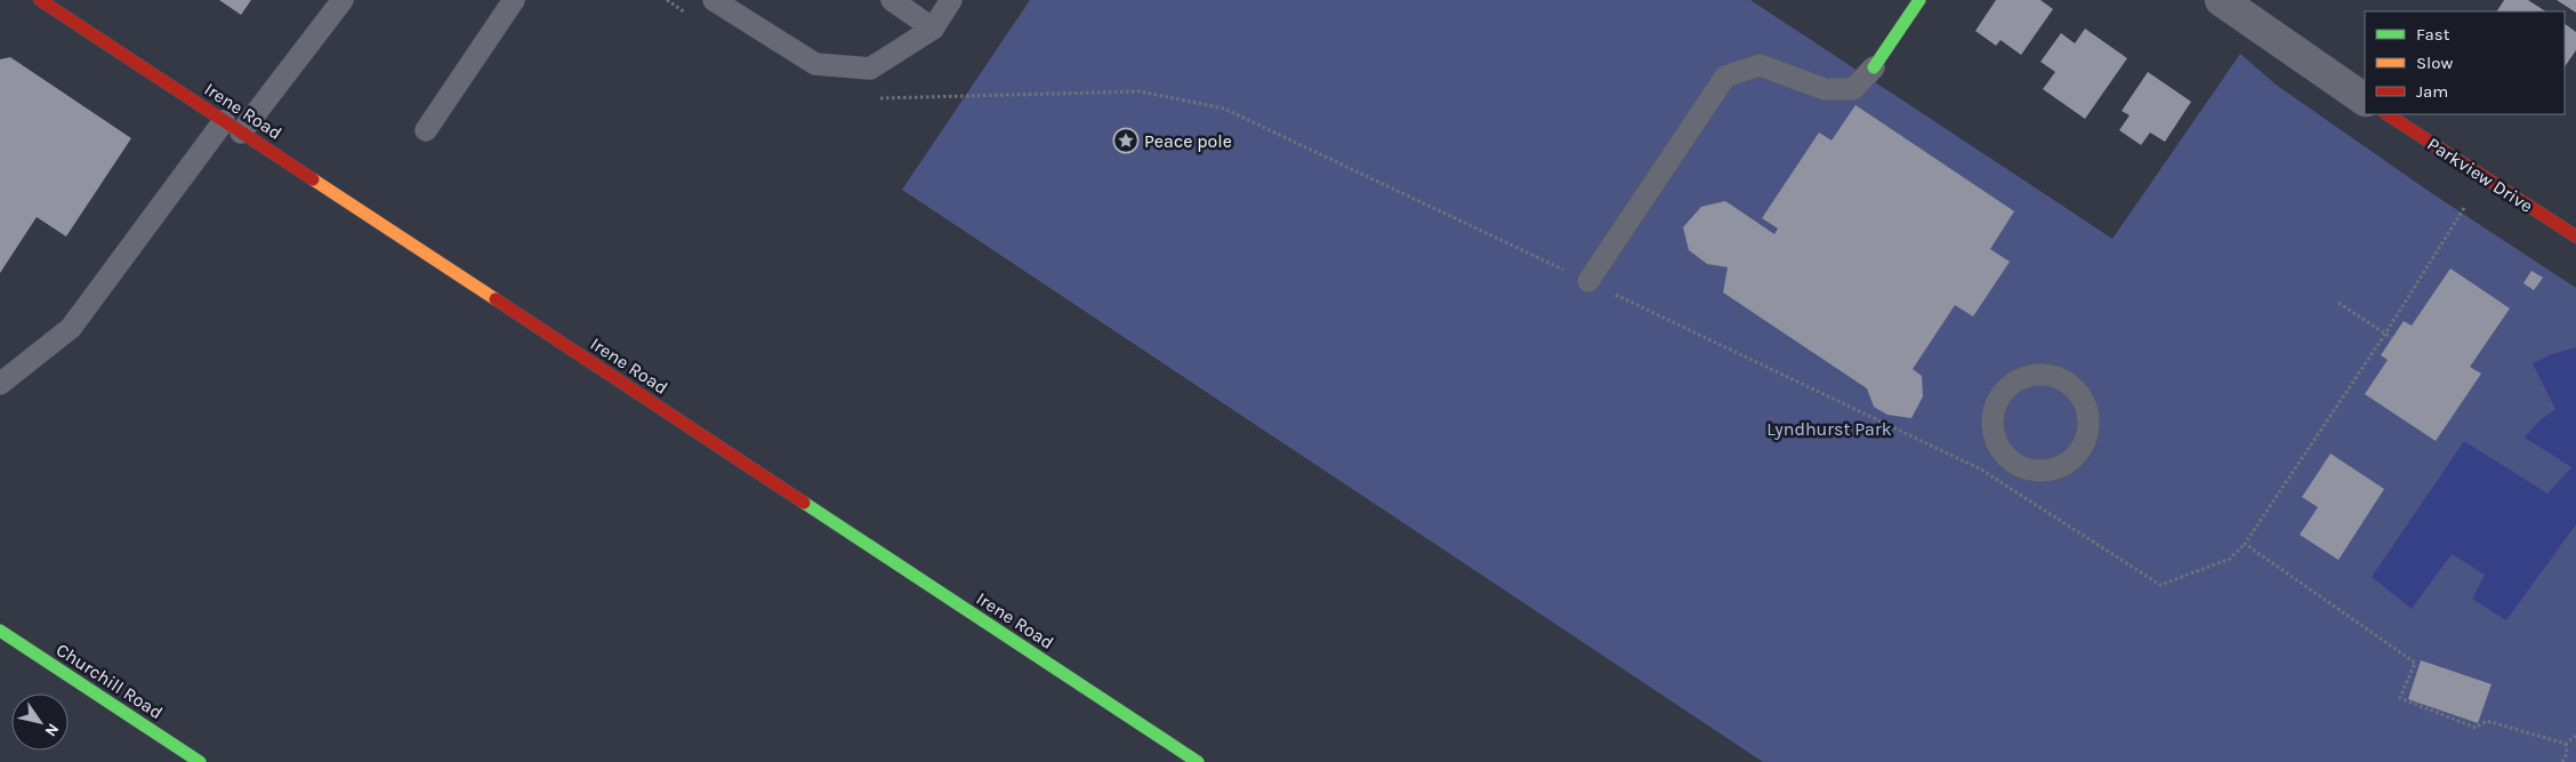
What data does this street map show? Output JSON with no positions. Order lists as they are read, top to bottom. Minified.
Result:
{"streets":{"street":["Irene Road","Parkview Drive","Churchill Road"]},"parks":["Lyndhurst Park"],"places":{"place":["Peace pole"]},"legend":["Fast","Slow","Jam"],"north":"bottom right"}
